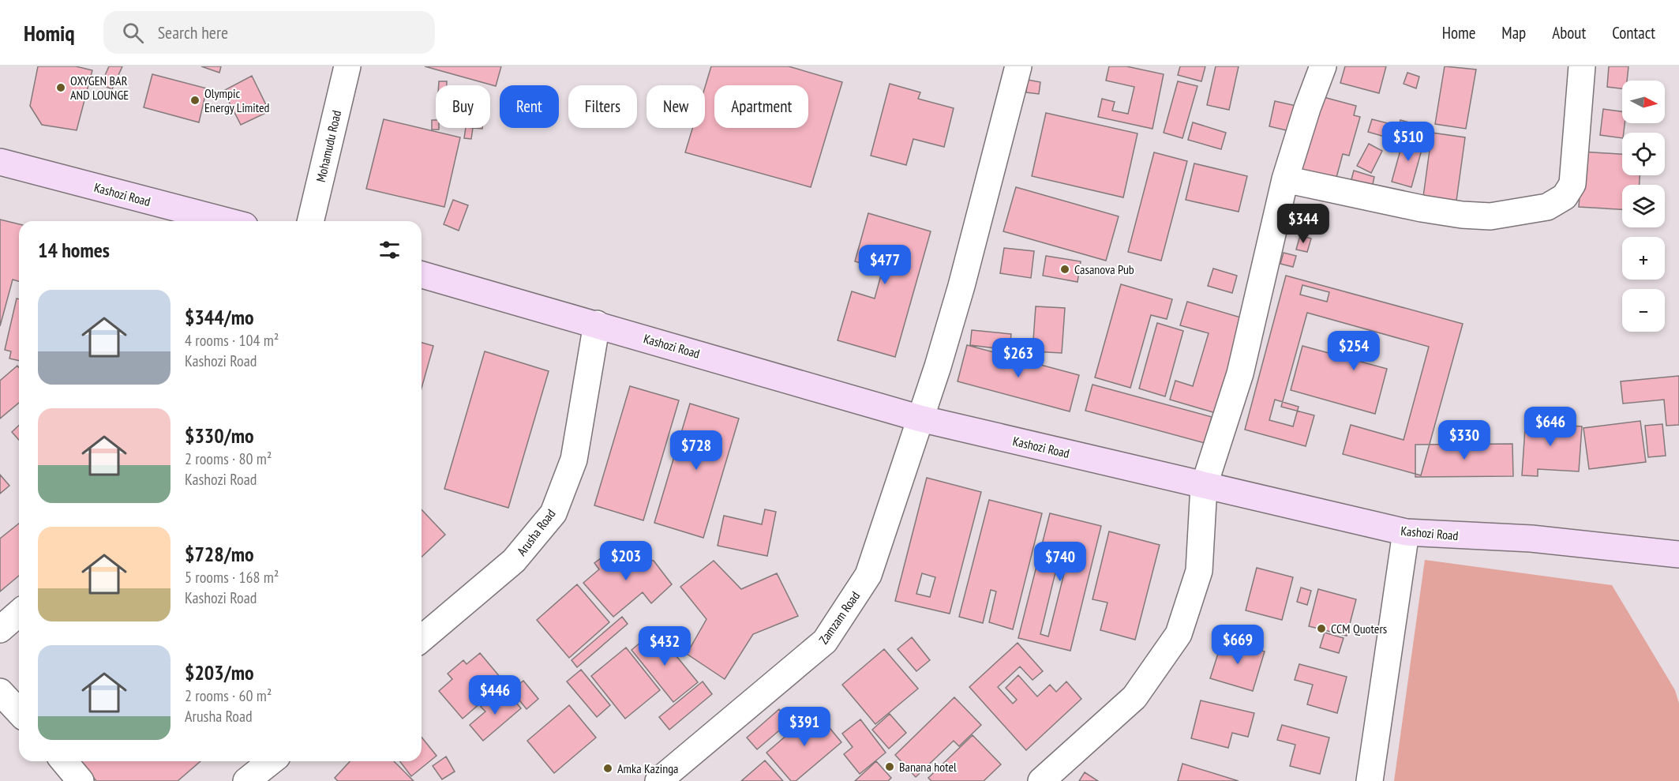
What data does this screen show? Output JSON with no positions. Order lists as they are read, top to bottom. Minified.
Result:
{"streets":{"main road":["Kashozi Road"],"street":["Mohamudu Road","Arusha Road","Zamzam Road"]},"crossings":[["Kashozi Road","Arusha Road"],["Kashozi Road","Zamzam Road"]],"places":["OXYGEN BAR AND LOUNGE","Olympic Energy Limited","Casanova Pub","CCM Quoters","Banana hotel","Amka Kazinga"],"north":"right","page":{"header":"Homiq","search":"Search here","nav":["Home","Map","About","Contact"],"map_buttons":["+","−"],"chip":["Buy","Rent","Filters","New","Apartment"],"price":["$510","$344","$477","$254","$263","$646","$330","$728","$203","$740","$669","$432","$446","$391"],"heading":"14 homes","list":[{"name":"$344/mo","note":"4 rooms · 104 m² · Kashozi Road"},{"name":"$330/mo","note":"2 rooms · 80 m² · Kashozi Road"},{"name":"$728/mo","note":"5 rooms · 168 m² · Kashozi Road"},{"name":"$203/mo","note":"2 rooms · 60 m² · Arusha Road"}]}}
